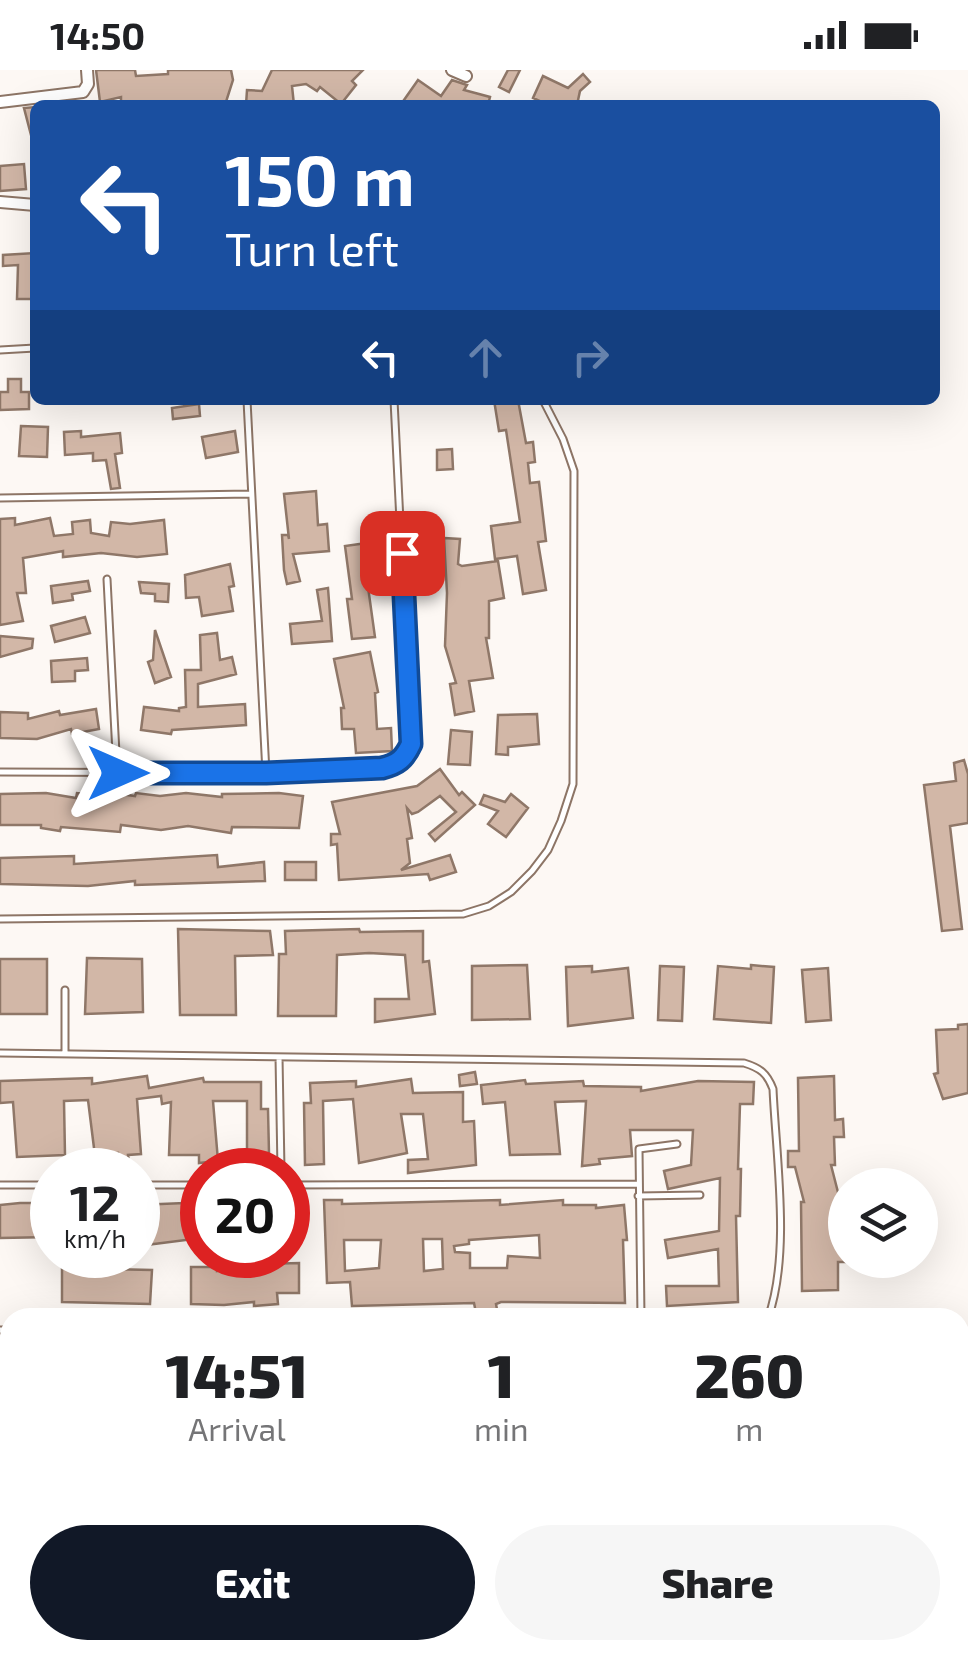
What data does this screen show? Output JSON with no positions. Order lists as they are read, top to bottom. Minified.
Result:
{"page":{"status":"14:50","turn":["150 m","Turn left"],"speed":"12 km/h","limit":"20","eta":["14:51","Arrival","1","min","260","m"],"buttons":["Exit","Share"]}}
